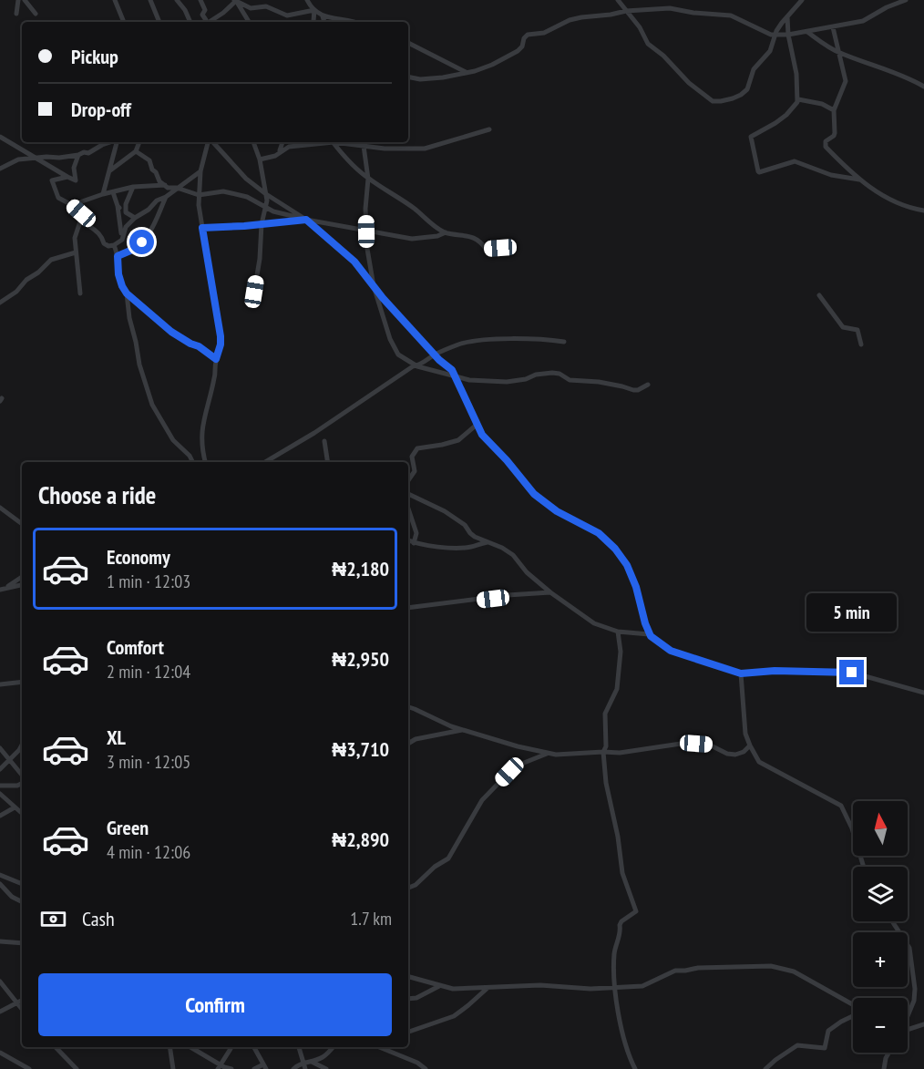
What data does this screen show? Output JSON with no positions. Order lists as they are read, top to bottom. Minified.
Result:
{"north":"top","page":{"banner":["Pickup","Drop-off"],"heading":"Choose a ride","list":[{"name":"Economy","note":"1 min · 12:03","value":"₦2,180"},{"name":"Comfort","note":"2 min · 12:04","value":"₦2,950"},{"name":"XL","note":"3 min · 12:05","value":"₦3,710"},{"name":"Green","note":"4 min · 12:06","value":"₦2,890"}],"bubble":"5 min","map_buttons":["+","−"],"pay":["Cash","1.7 km"],"buttons":"Confirm"}}
